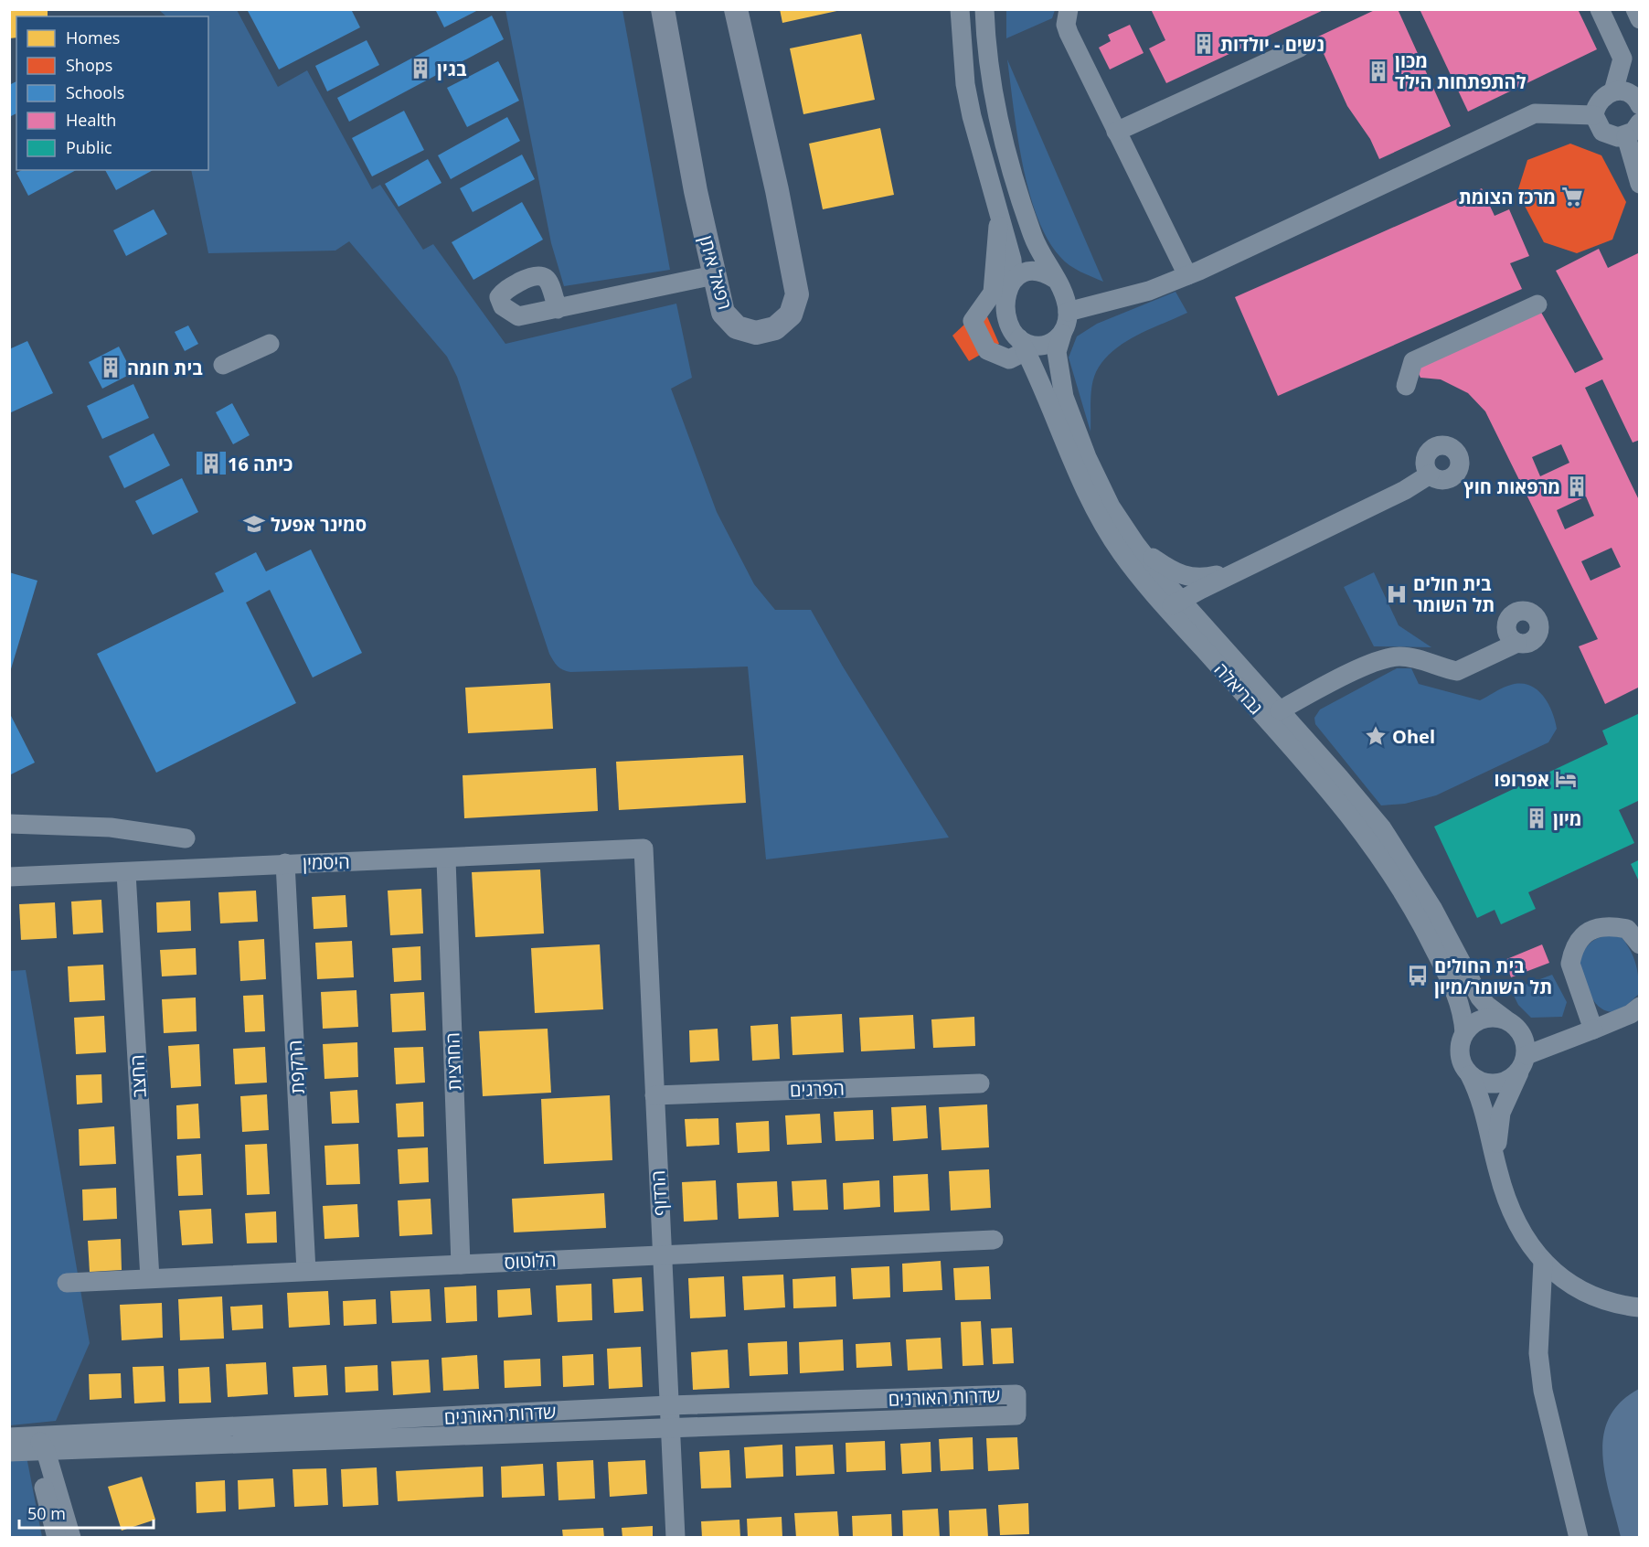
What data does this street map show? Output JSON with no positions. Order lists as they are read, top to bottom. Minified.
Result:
{"streets":{"main road":["רפאל איתן"],"street":["גבריאלה","היסמין","החרצית","הרקפת","החצב","הפרגים","הרדוף","הלוטוס","שדרות האורנים"]},"crossings":[["היסמין","החרצית"],["היסמין","הרקפת"],["היסמין","החצב"],["היסמין","הרדוף"],["החרצית","הלוטוס"],["הרקפת","הלוטוס"],["החצב","הלוטוס"],["הפרגים","הרדוף"],["הרדוף","הלוטוס"],["הרדוף","שדרות האורנים"]],"places":{"building":["נשים - יולדות","בגין","מכון להתפתחות הילד","בית חומה","כיתה 16","מרפאות חוץ","מיון"],"supermarket":["מרכז הצומת"],"school or university":["סמינר אפעל"],"hospital":["בית חולים תל השומר"],"place":["Ohel"],"hotel":["אפרופו"],"bus stop":["בית החולים תל השומר/מיון"]},"legend":["Homes","Shops","Schools","Health","Public"],"scale_bar":"50 m"}
